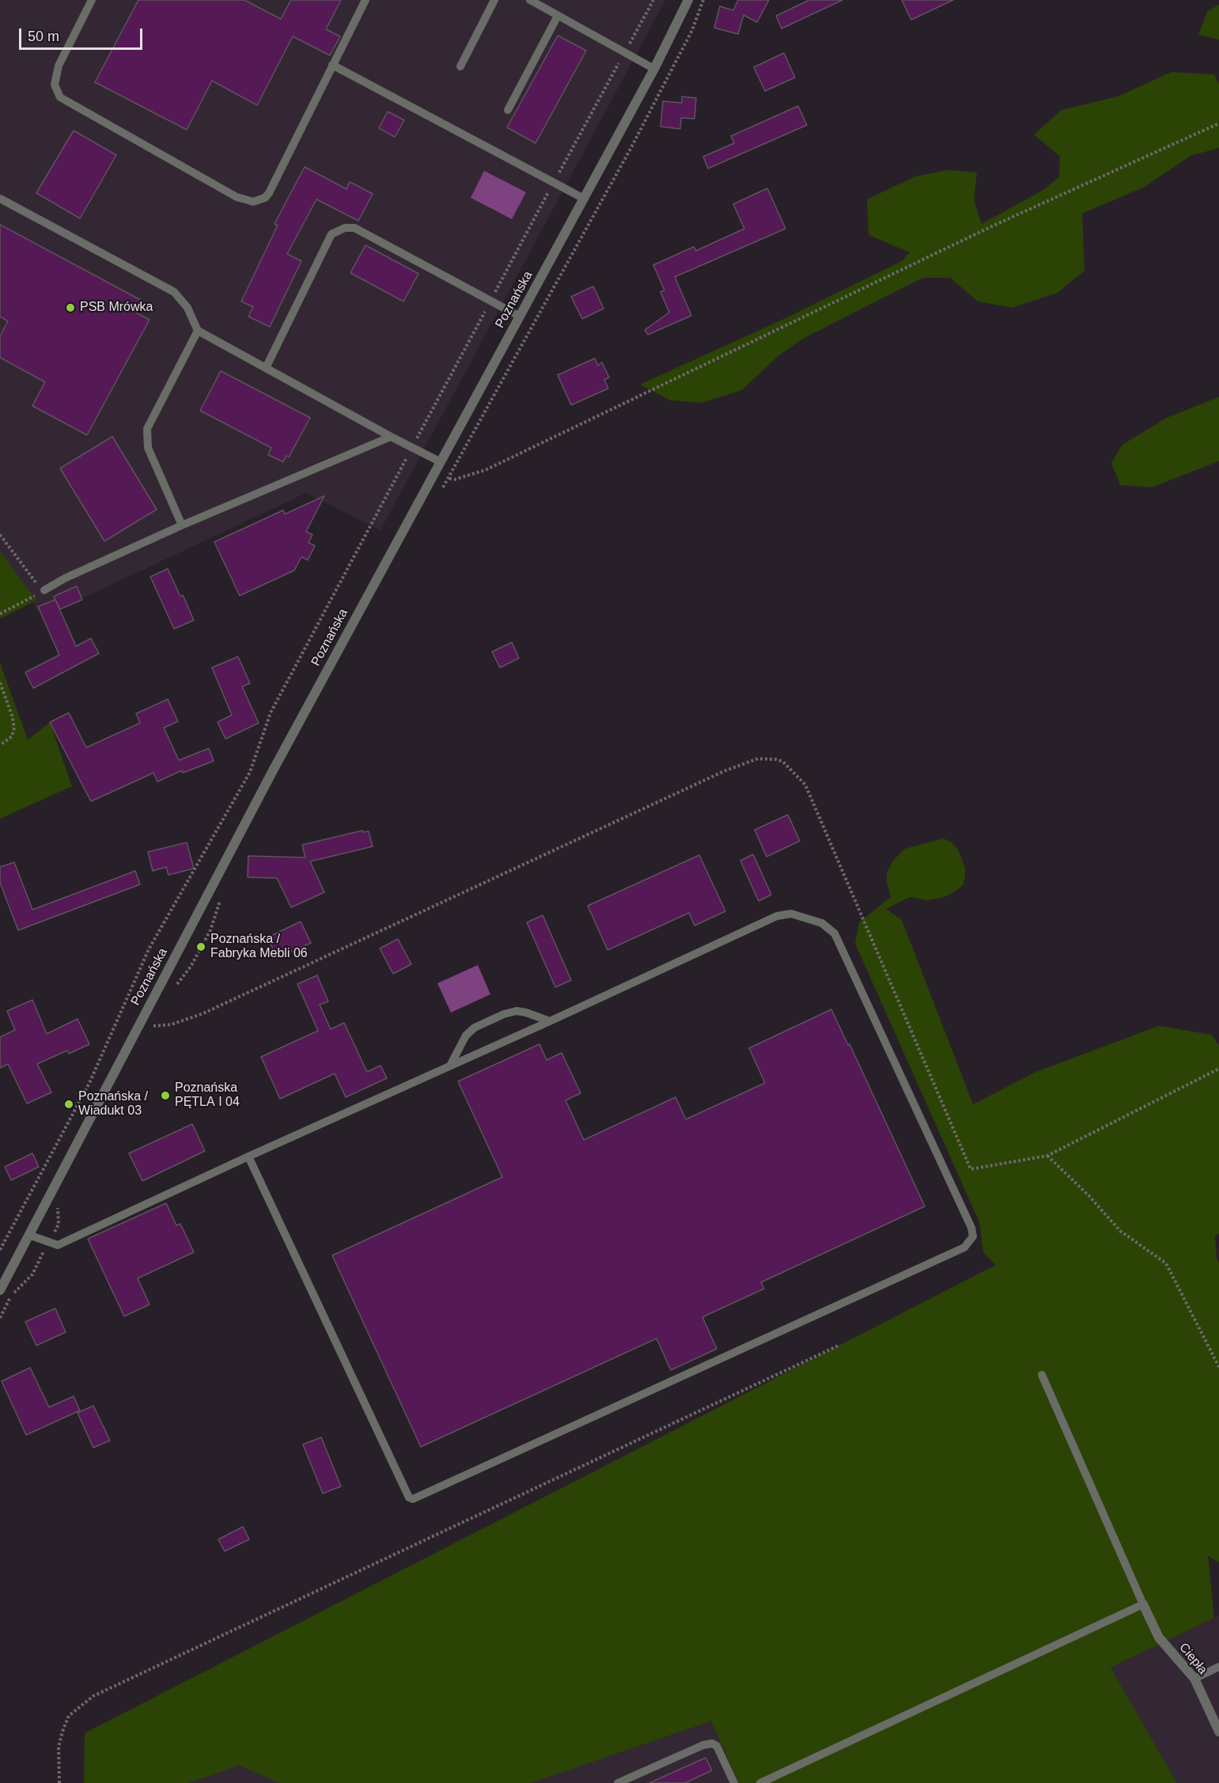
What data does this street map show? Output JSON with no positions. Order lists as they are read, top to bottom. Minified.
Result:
{"streets":{"street":["Poznańska","Ciepła"]},"places":["PSB Mrówka","Poznańska / Fabryka Mebli 06","Poznańska PĘTLA I 04","Poznańska / Wiadukt 03"],"scale_bar":"50 m"}
